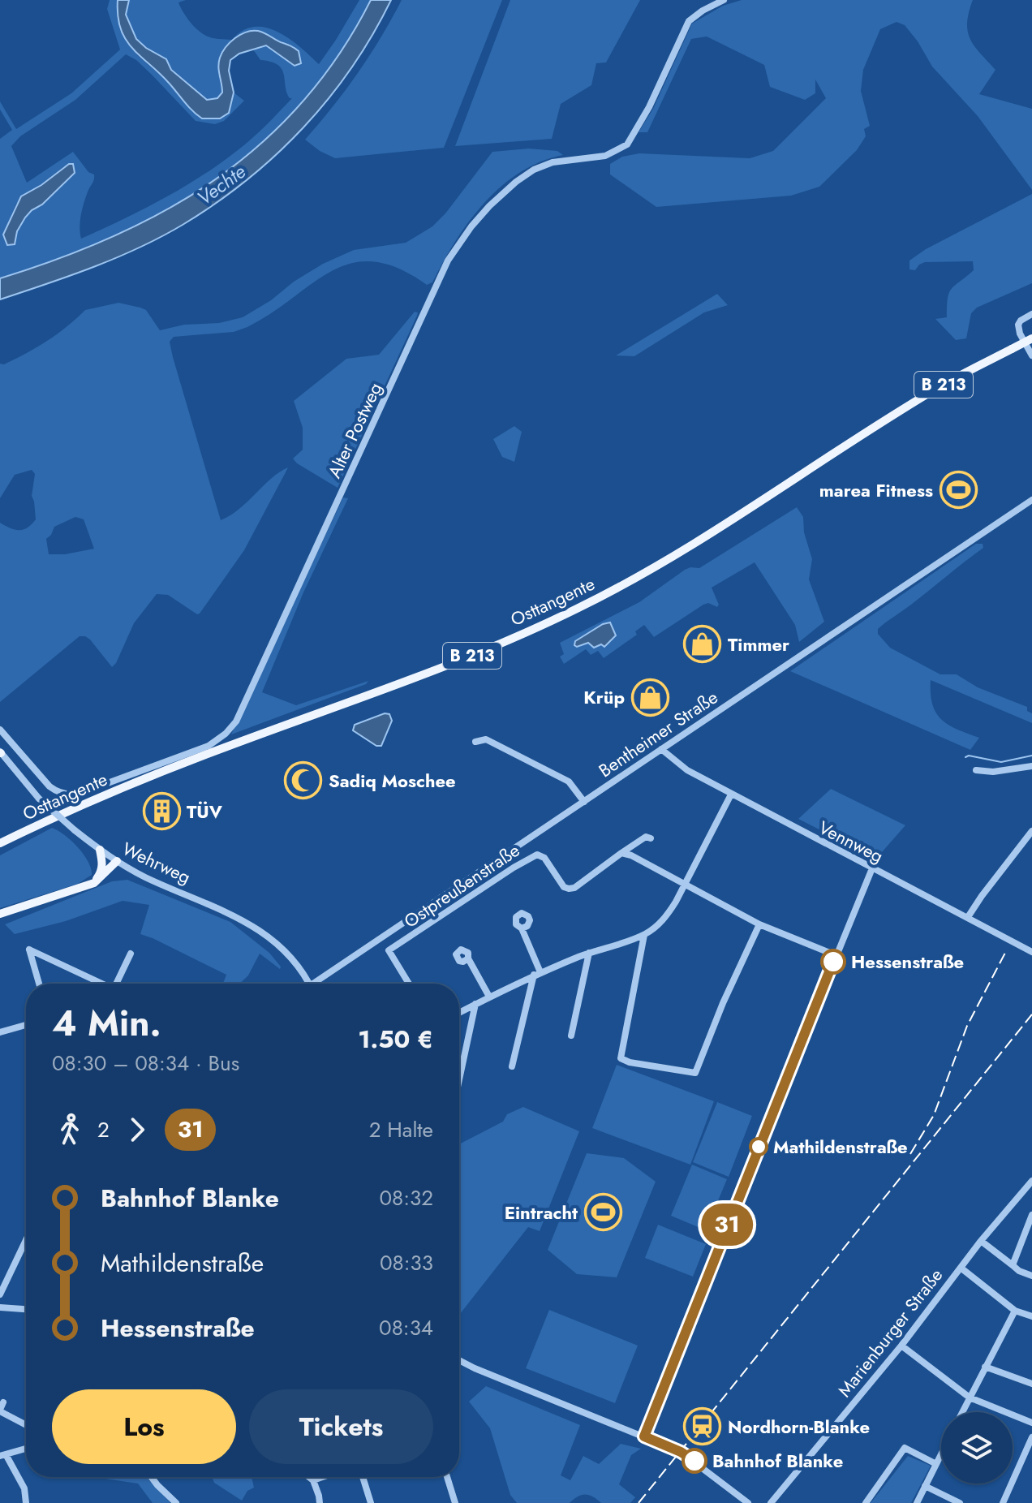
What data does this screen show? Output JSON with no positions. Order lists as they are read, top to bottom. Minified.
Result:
{"streets":{"main road":["B 213","Osttangente"],"street":["Alter Postweg","Bentheimer Straße","Vennweg","Wehrweg","Ostpreußenstraße","Marienburger Straße"]},"crossings":[["B 213","Osttangente"],["Bentheimer Straße","Vennweg"]],"water":["Vechte"],"places":{"sports":["marea Fitness","Eintracht"],"shop":["Timmer","Krüp"],"mosque":["Sadiq Moschee"],"building":["TÜV"],"other":["Hessenstraße","Mathildenstraße","Bahnhof Blanke"],"station":["Nordhorn-Blanke"]},"lines":["bus line 31"],"page":{"on_map":"31","heading":["4 Min.","08:30 – 08:34 · Bus","1.50 €"],"legs":["2","31","2 Halte"],"list":[{"name":"Bahnhof Blanke","value":"08:32"},{"name":"Mathildenstraße","value":"08:33"},{"name":"Hessenstraße","value":"08:34"}],"buttons":["Los","Tickets"]}}
